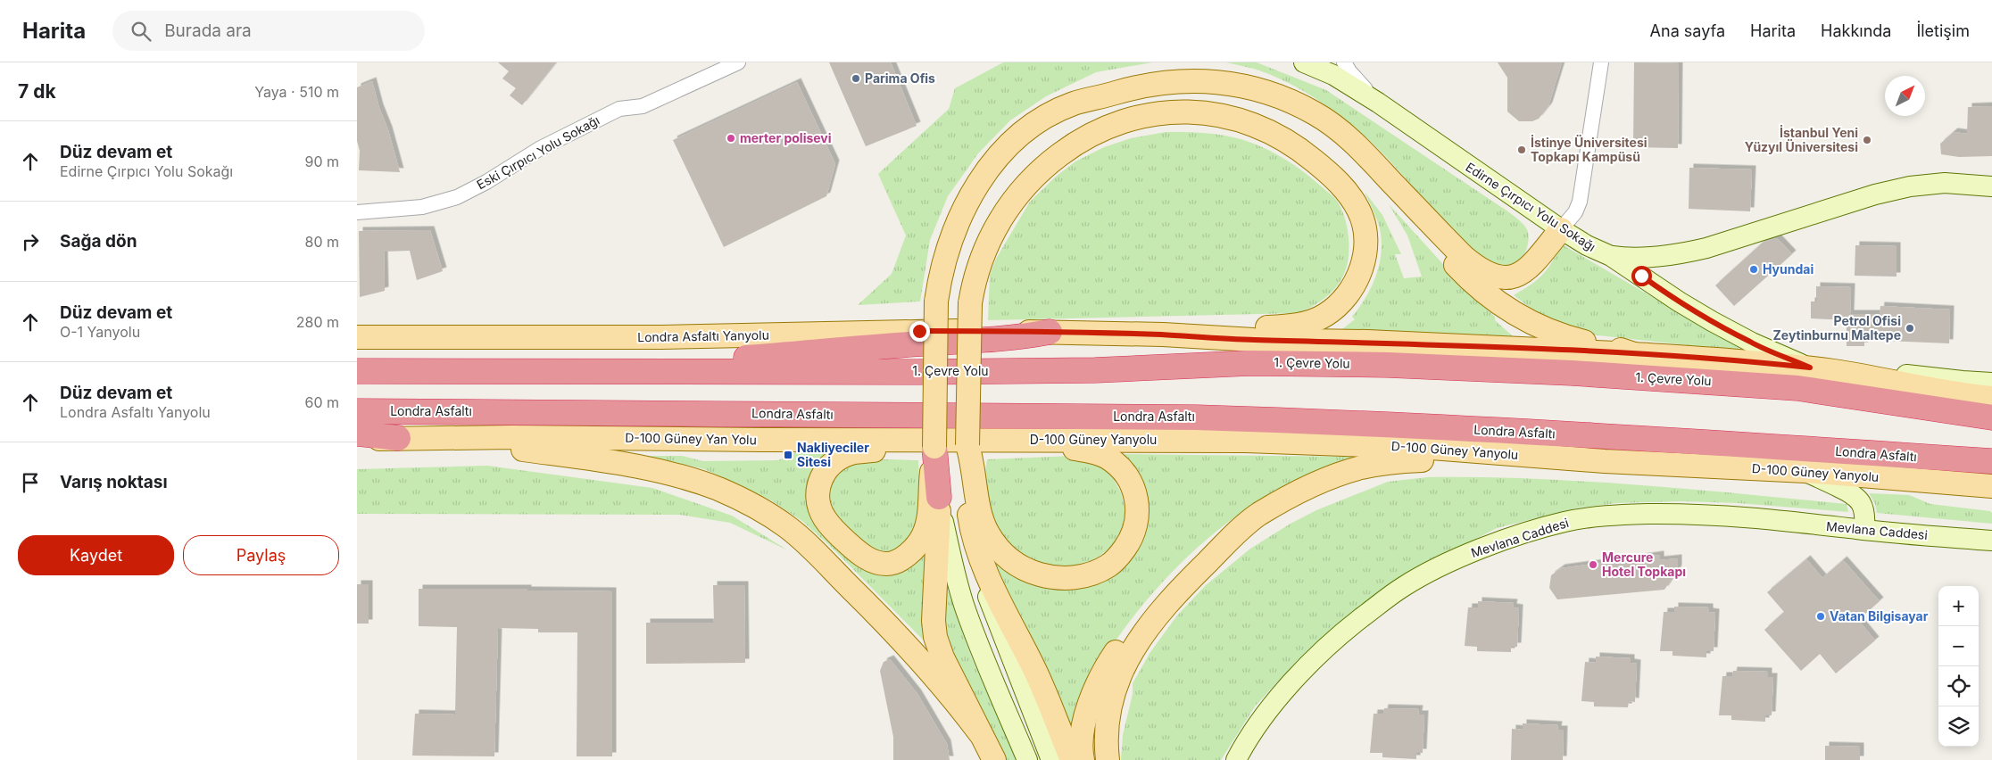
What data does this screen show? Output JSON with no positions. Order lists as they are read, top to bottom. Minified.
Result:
{"streets":{"highway":["1. Çevre Yolu","Londra Asfaltı"],"main road":["Edirne Çırpıcı Yolu Sokağı","Londra Asfaltı Yanyolu","D-100 Güney Yan Yolu","D-100 Güney Yanyolu","Mevlana Caddesi"],"street":["Eski Çırpıcı Yolu Sokağı"]},"crossings":[["D-100 Güney Yan Yolu","D-100 Güney Yanyolu"]],"places":{"other":["Parima Ofis","merter polisevi","İstanbul Yeni Yüzyıl Üniversitesi","İstinye Üniversitesi Topkapı Kampüsü","Hyundai","Petrol Ofisi Zeytinburnu Maltepe","Mercure Hotel Topkapı","Vatan Bilgisayar"],"transit":["Nakliyeciler Sitesi"]},"north":"top right","page":{"header":"Harita","search":"Burada ara","nav":["Ana sayfa","Harita","Hakkında","İletişim"],"heading":["7 dk","Yaya · 510 m"],"list":[["Düz devam et","Edirne Çırpıcı Yolu Sokağı","90 m"],["Sağa dön","80 m"],["Düz devam et","O-1 Yanyolu","280 m"],["Düz devam et","Londra Asfaltı Yanyolu","60 m"],"Varış noktası"],"buttons":["Kaydet","Paylaş"],"map_buttons":["+","−"]}}
